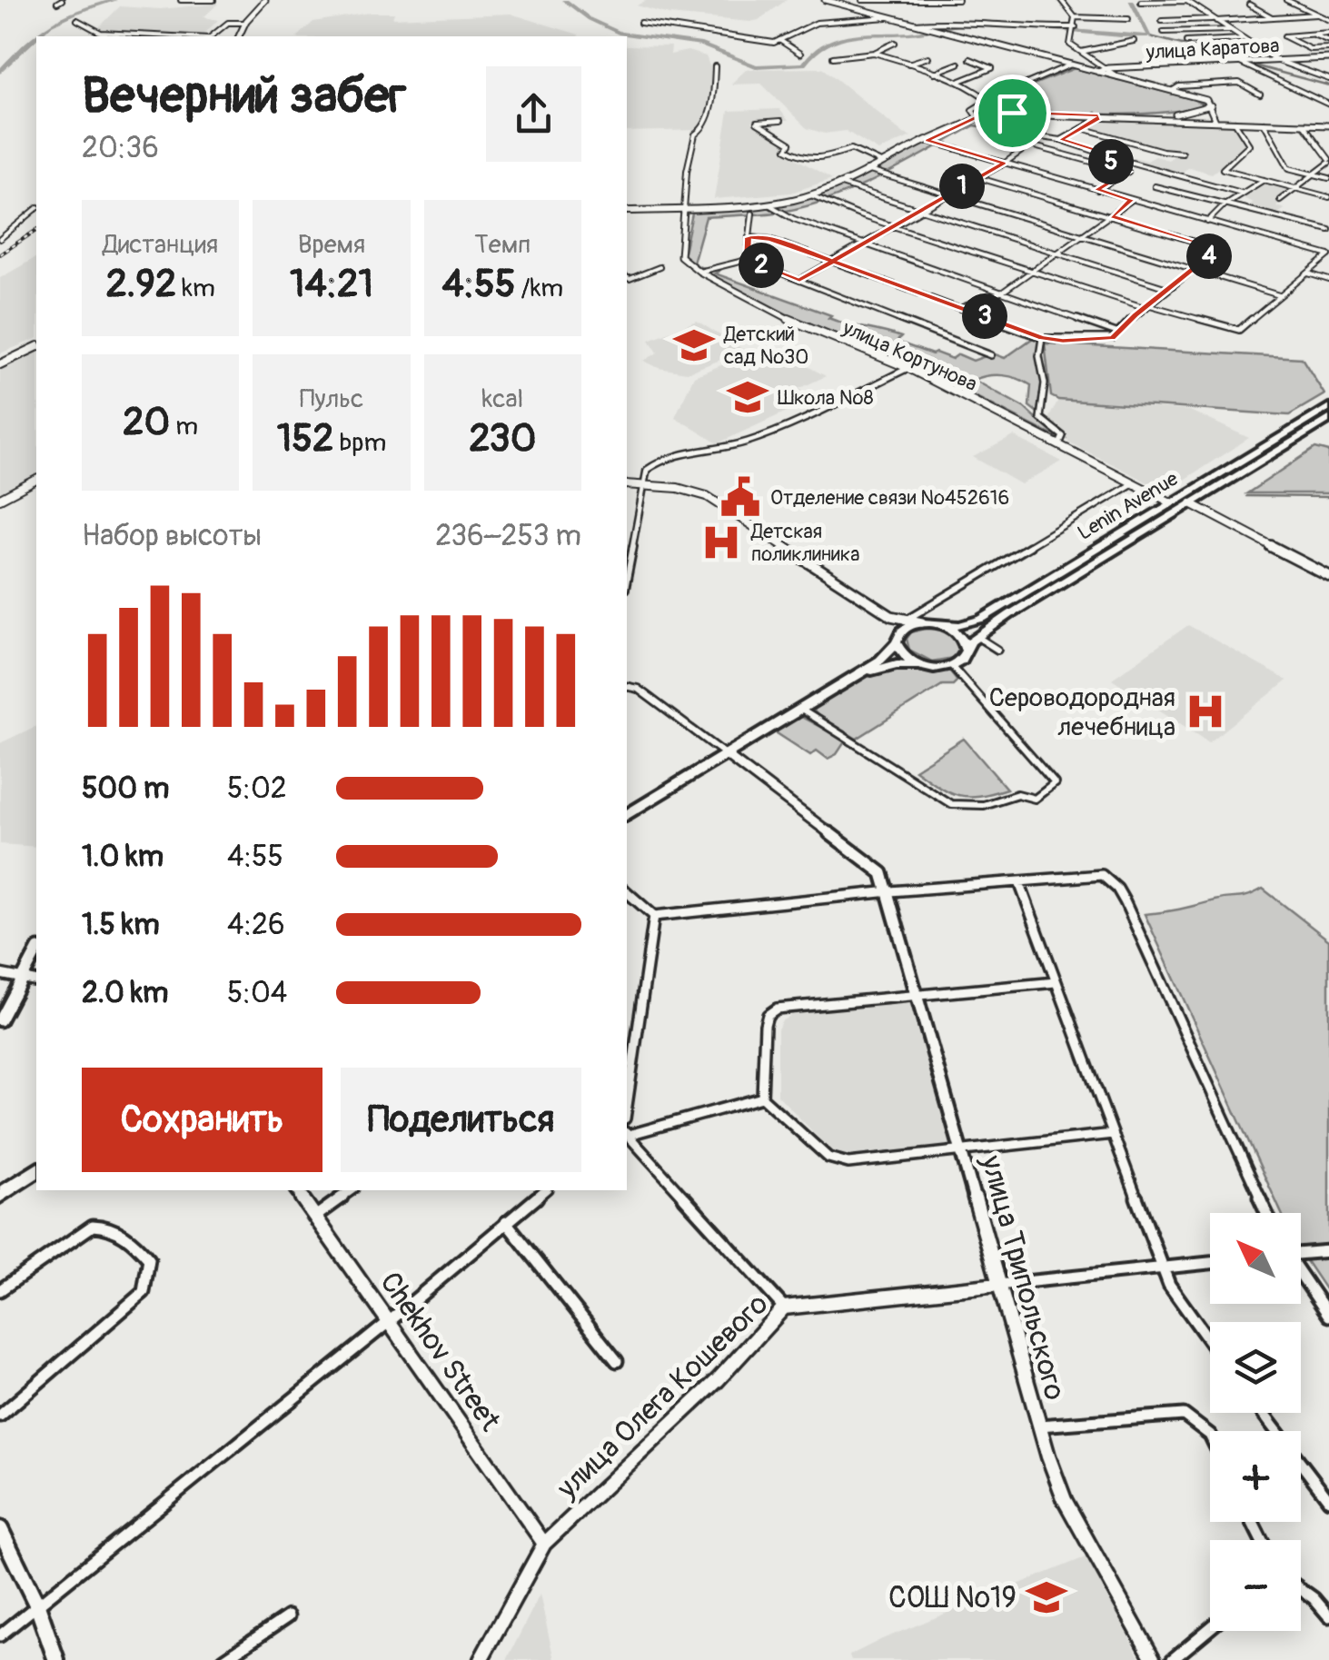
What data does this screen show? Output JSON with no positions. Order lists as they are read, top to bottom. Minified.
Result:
{"streets":{"main road":["улица Каратова","Lenin Avenue"],"street":["улица Кортунова","улица Трипольского","Chekhov Street","улица Олега Кошевого"]},"crossings":[["улица Кортунова","Lenin Avenue"],["улица Трипольского","улица Олега Кошевого"],["Chekhov Street","улица Олега Кошевого"]],"places":{"school or university":["Детский сад №30","Школа №8","СОШ №19"],"public building":["Отделение связи №452616"],"hospital":["Детская поликлиника","Сероводородная лечебница"]},"north":"top left","page":{"heading":["Вечерний забег","20:36"],"pins":["5","1","4","2","3"],"stats":[["Дистанция","2.92 km"],["Время","14:21"],["Темп","4:55 /km"],["20 m"],["Пульс","152 bpm"],["kcal","230"]],"chart":["Набор высоты","236–253 m"],"list":[{"name":"500 m","note":"5:02"},{"name":"1.0 km","note":"4:55"},{"name":"1.5 km","note":"4:26"},{"name":"2.0 km","note":"5:04"}],"buttons":["Сохранить","Поделиться"],"map_buttons":["+","−"]}}
